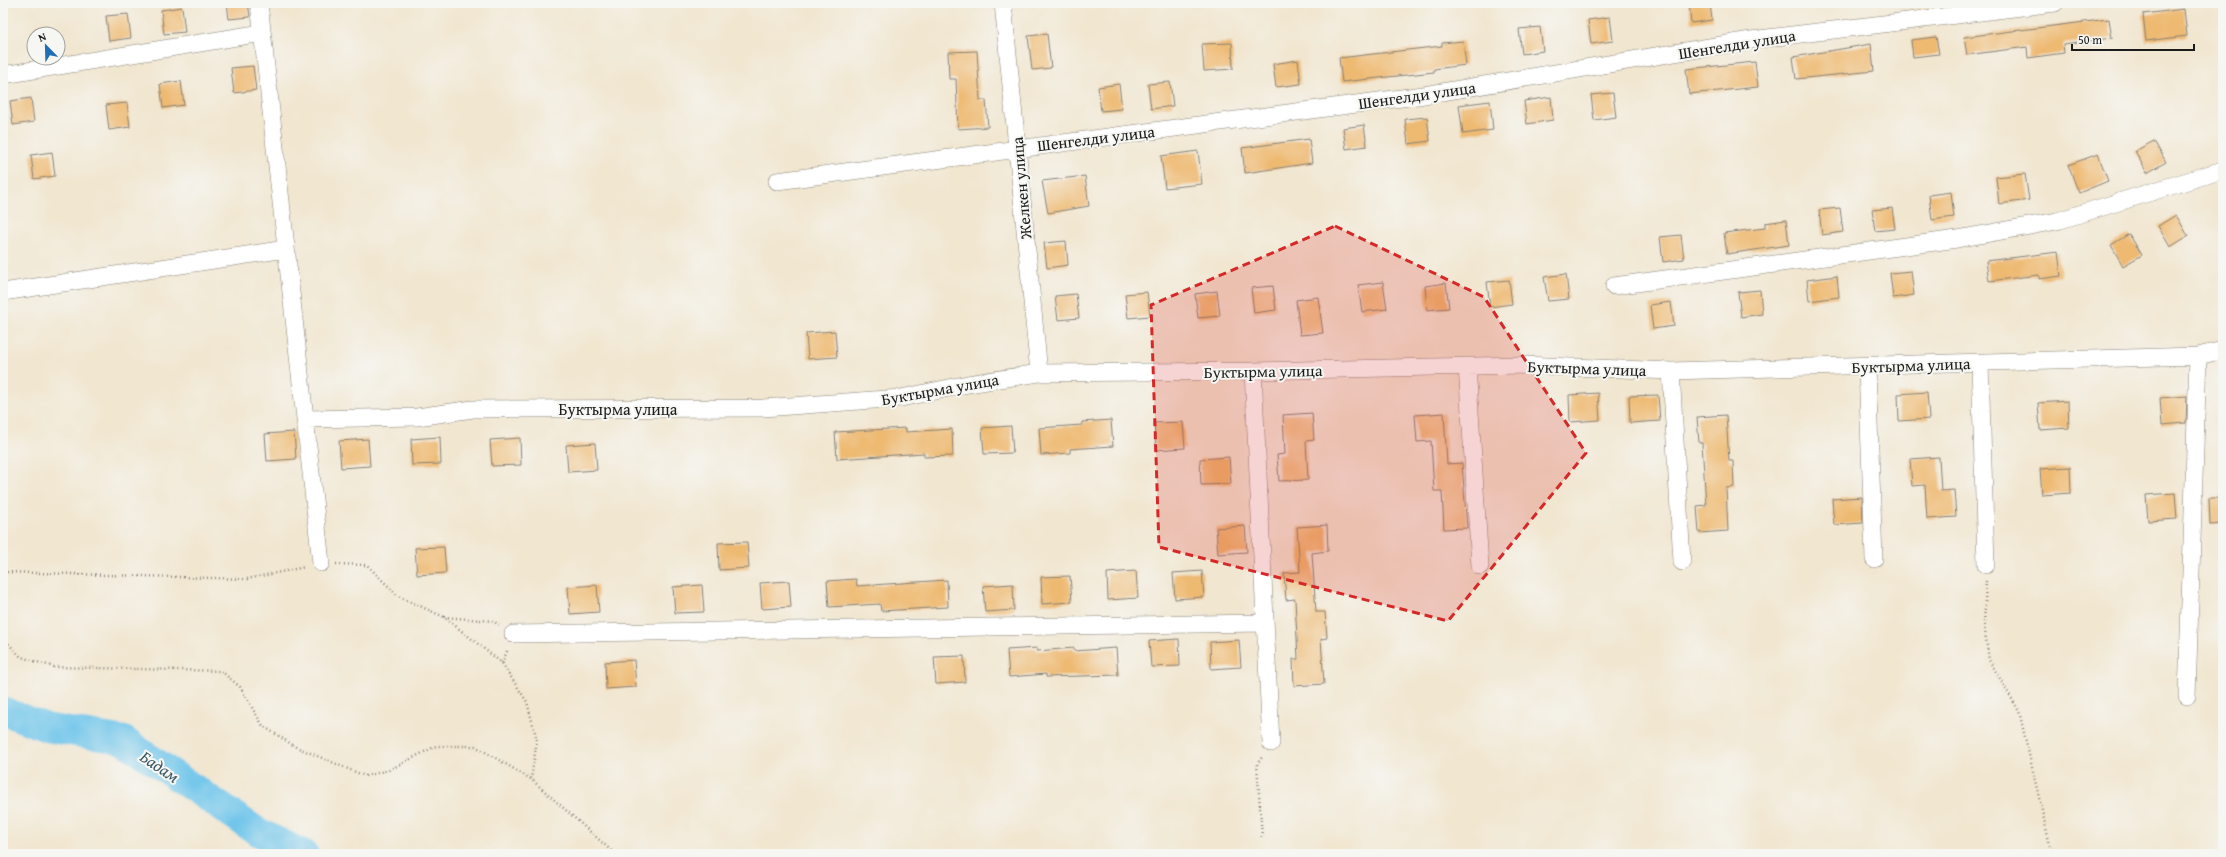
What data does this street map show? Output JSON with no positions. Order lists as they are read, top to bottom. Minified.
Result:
{"streets":{"street":["Шенгелди улица","Желкен улица","Буктырма улица"]},"crossings":[["Шенгелди улица","Желкен улица"],["Желкен улица","Буктырма улица"]],"water":["Бадам"],"scale_bar":"50 m","north":"top left"}
